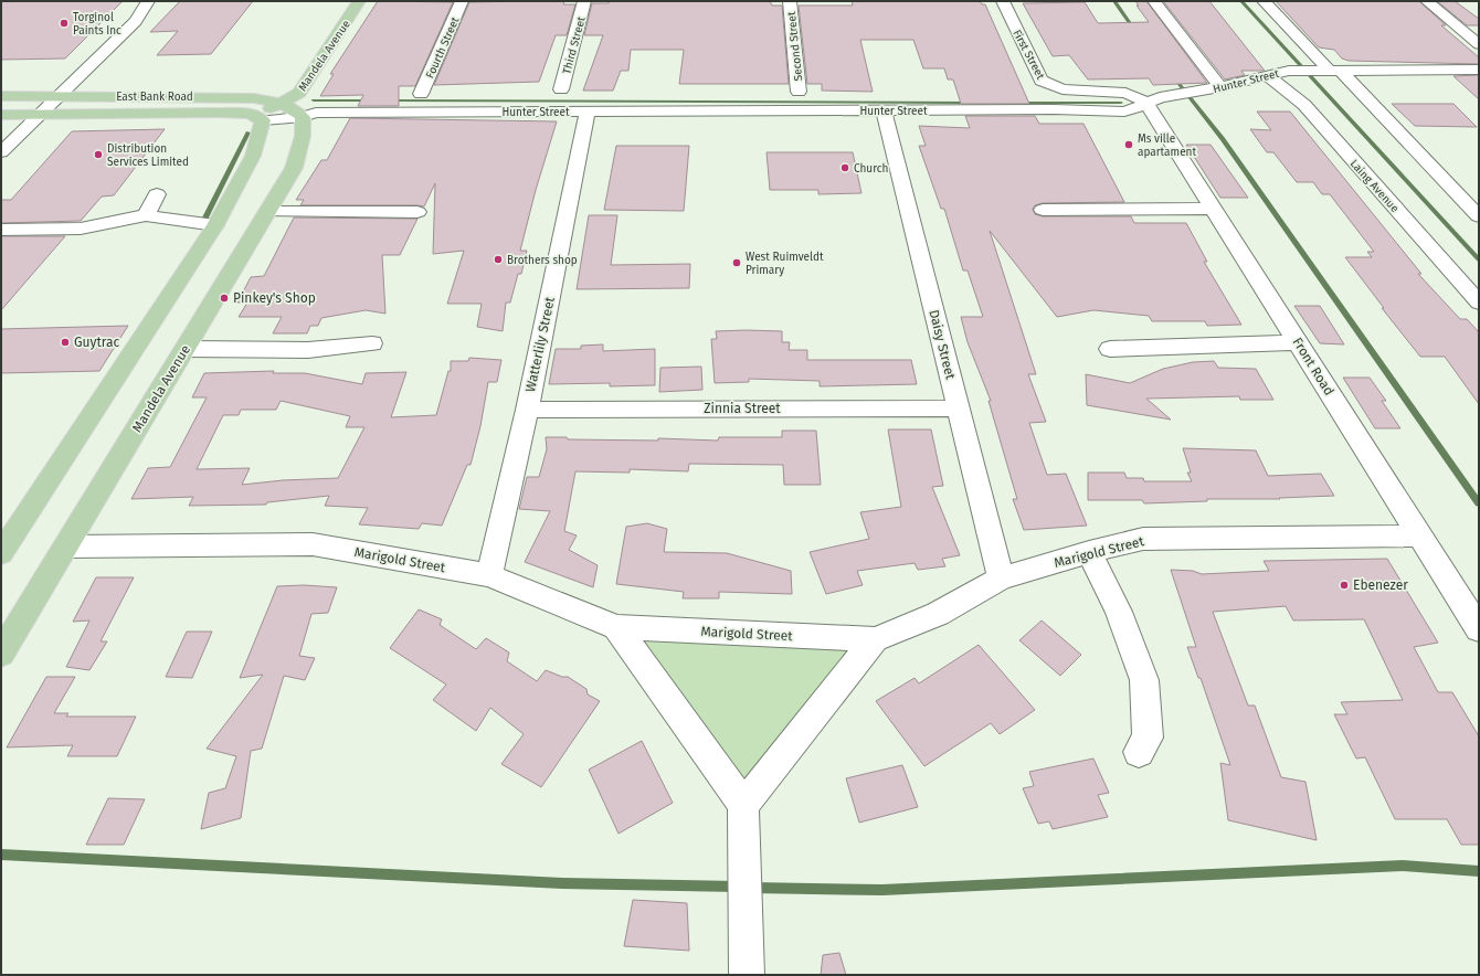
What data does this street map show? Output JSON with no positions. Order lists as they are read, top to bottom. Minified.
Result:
{"streets":{"main road":["Mandela Avenue","East Bank Road"],"street":["Third Street","Second Street","Fourth Street","First Street","Hunter Street","Laing Avenue","Watterlily Street","Daisy Street","Front Road","Zinnia Street","Marigold Street"]},"crossings":[["First Street","Hunter Street"],["First Street","Front Road"],["Mandela Avenue","Hunter Street"],["Mandela Avenue","East Bank Road"],["Mandela Avenue","Marigold Street"],["Hunter Street","East Bank Road"],["Hunter Street","Laing Avenue"],["Hunter Street","Watterlily Street"],["Hunter Street","Daisy Street"],["Hunter Street","Front Road"],["Watterlily Street","Zinnia Street"],["Watterlily Street","Marigold Street"],["Daisy Street","Zinnia Street"],["Daisy Street","Marigold Street"],["Front Road","Marigold Street"]],"places":["Torginol Paints Inc","Ms ville apartament","Distribution Services Limited","Church","Brothers shop","West Ruimveldt Primary","Pinkey's Shop","Guytrac","Ebenezer"]}
